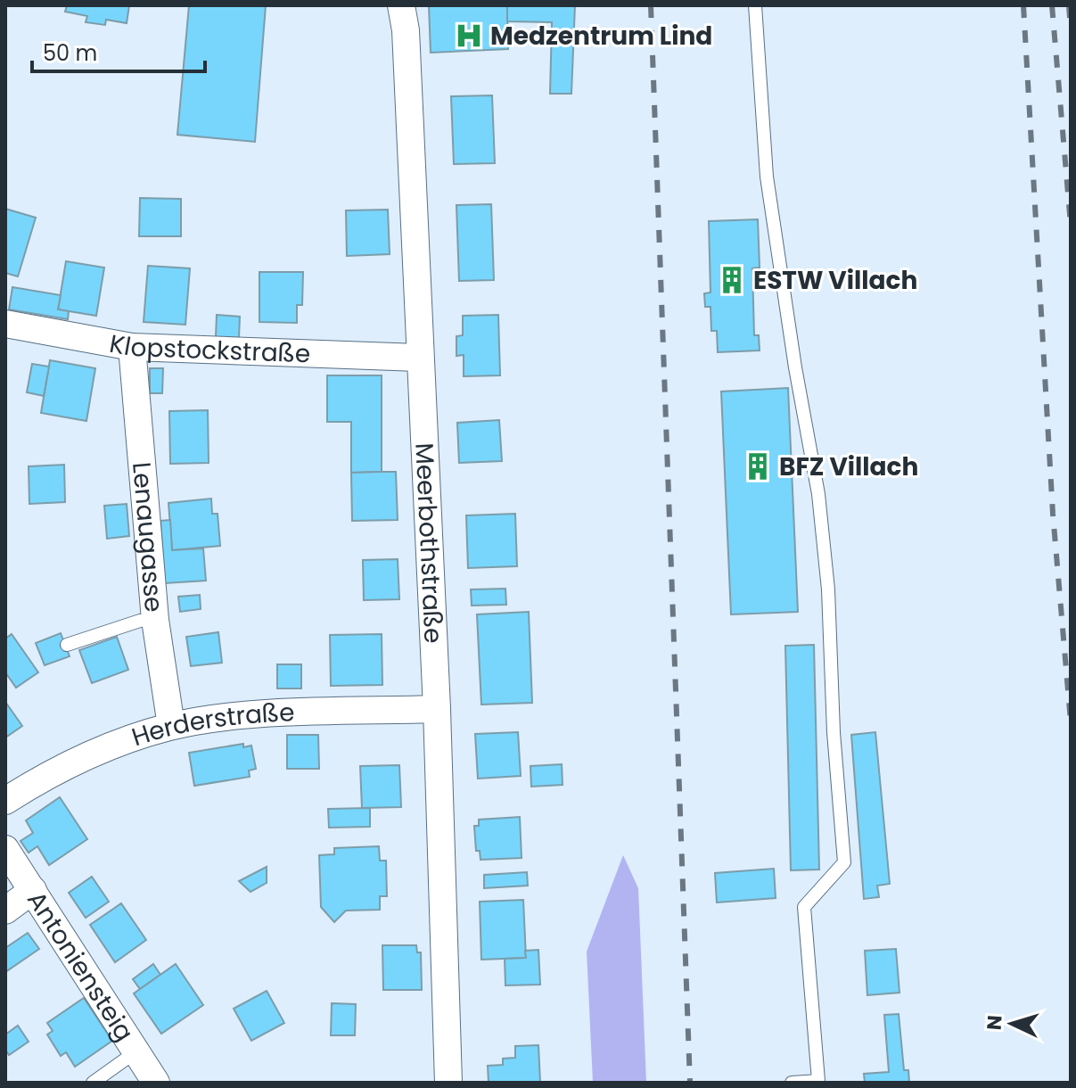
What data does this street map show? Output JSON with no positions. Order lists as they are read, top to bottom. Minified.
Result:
{"streets":{"street":["Klopstockstraße","Lenaugasse","Meerbothstraße","Herderstraße","Antoniensteig"]},"crossings":[["Klopstockstraße","Lenaugasse"],["Klopstockstraße","Meerbothstraße"],["Lenaugasse","Herderstraße"],["Meerbothstraße","Herderstraße"]],"places":{"hospital":["Medzentrum Lind"],"building":["ESTW Villach","BFZ Villach"]},"scale_bar":"50 m","north":"left"}
